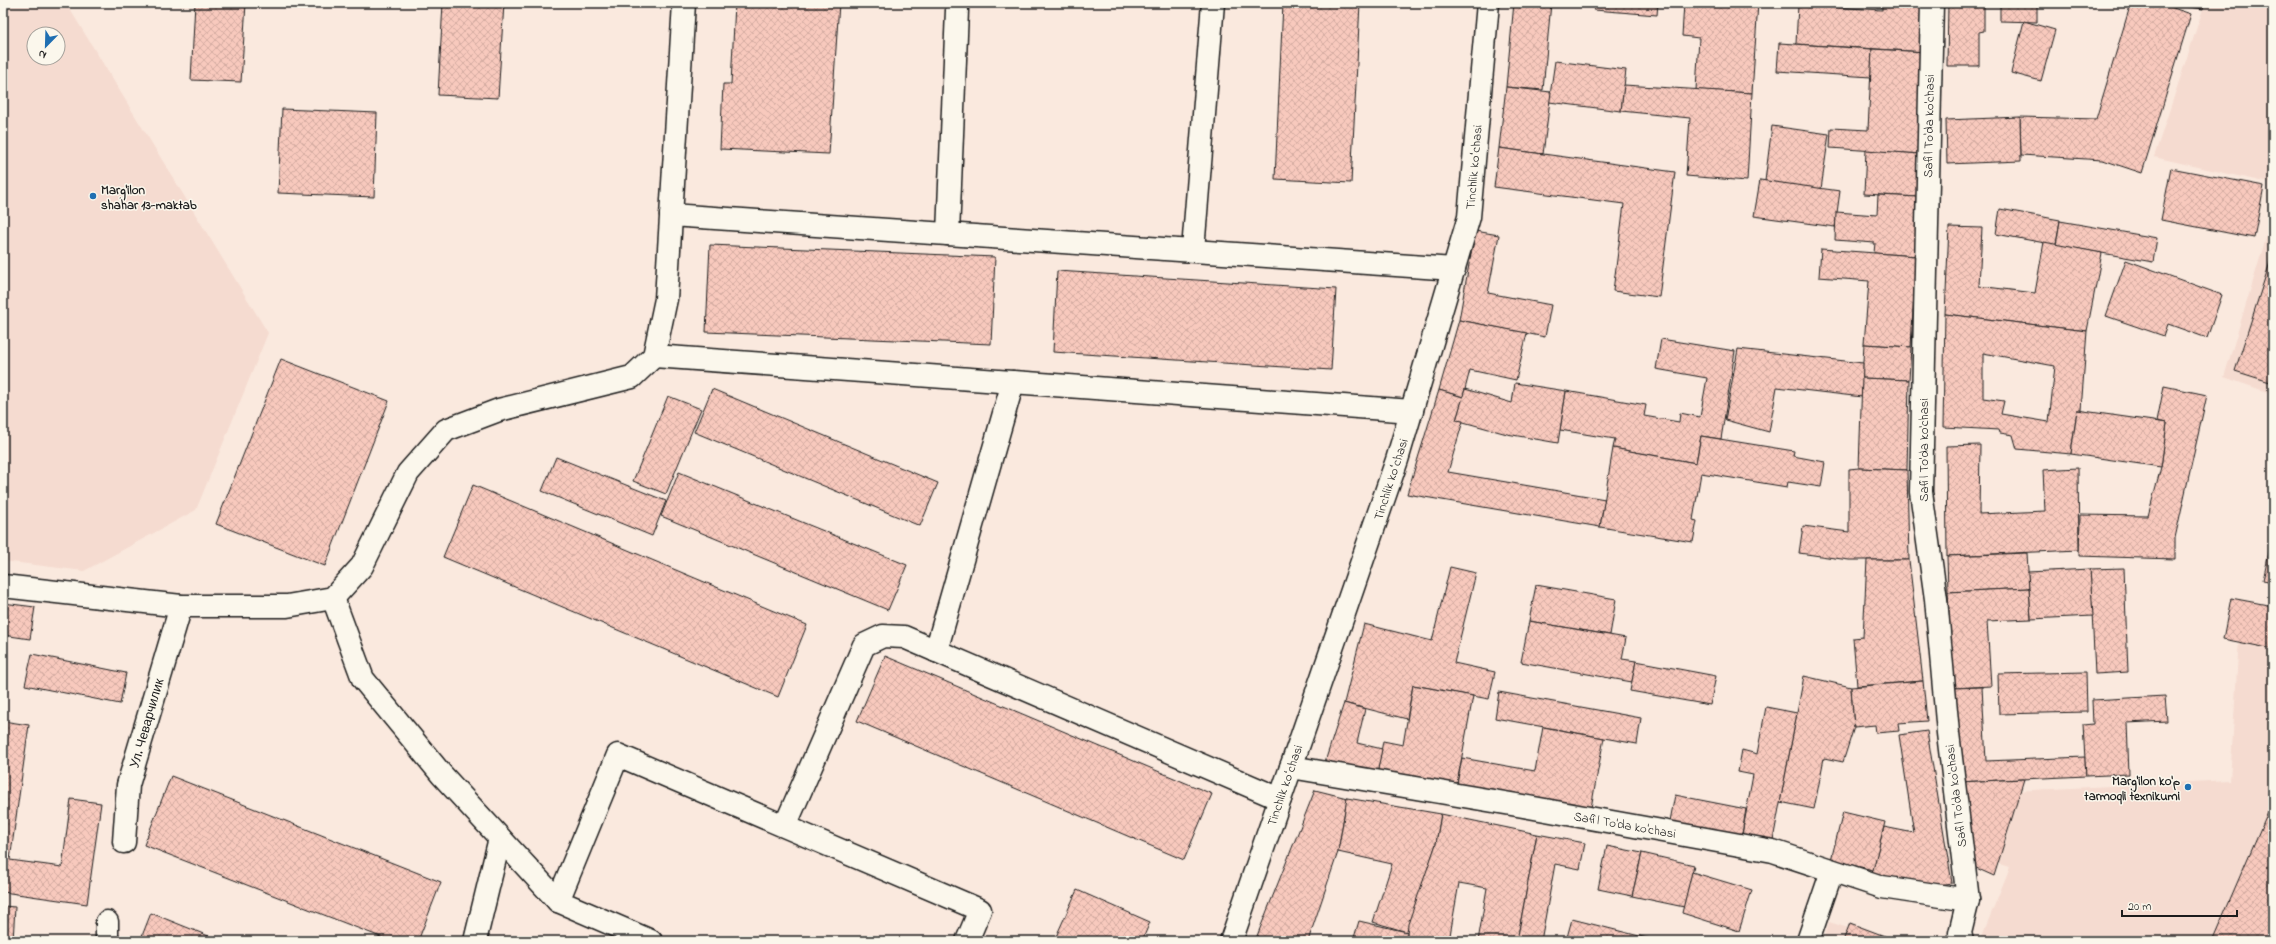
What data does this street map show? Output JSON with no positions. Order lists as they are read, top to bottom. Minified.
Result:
{"streets":{"street":["Safil To'da ko'chasi","Tinchlik koʻchasi","Ул. Чеварчилик"]},"crossings":[["Safil To'da ko'chasi","Tinchlik koʻchasi"]],"places":["Marg'ilon shahar 13-maktab","Marg'ilon ko'p tarmoqli texnikumi"],"scale_bar":"20 m","north":"bottom left"}
